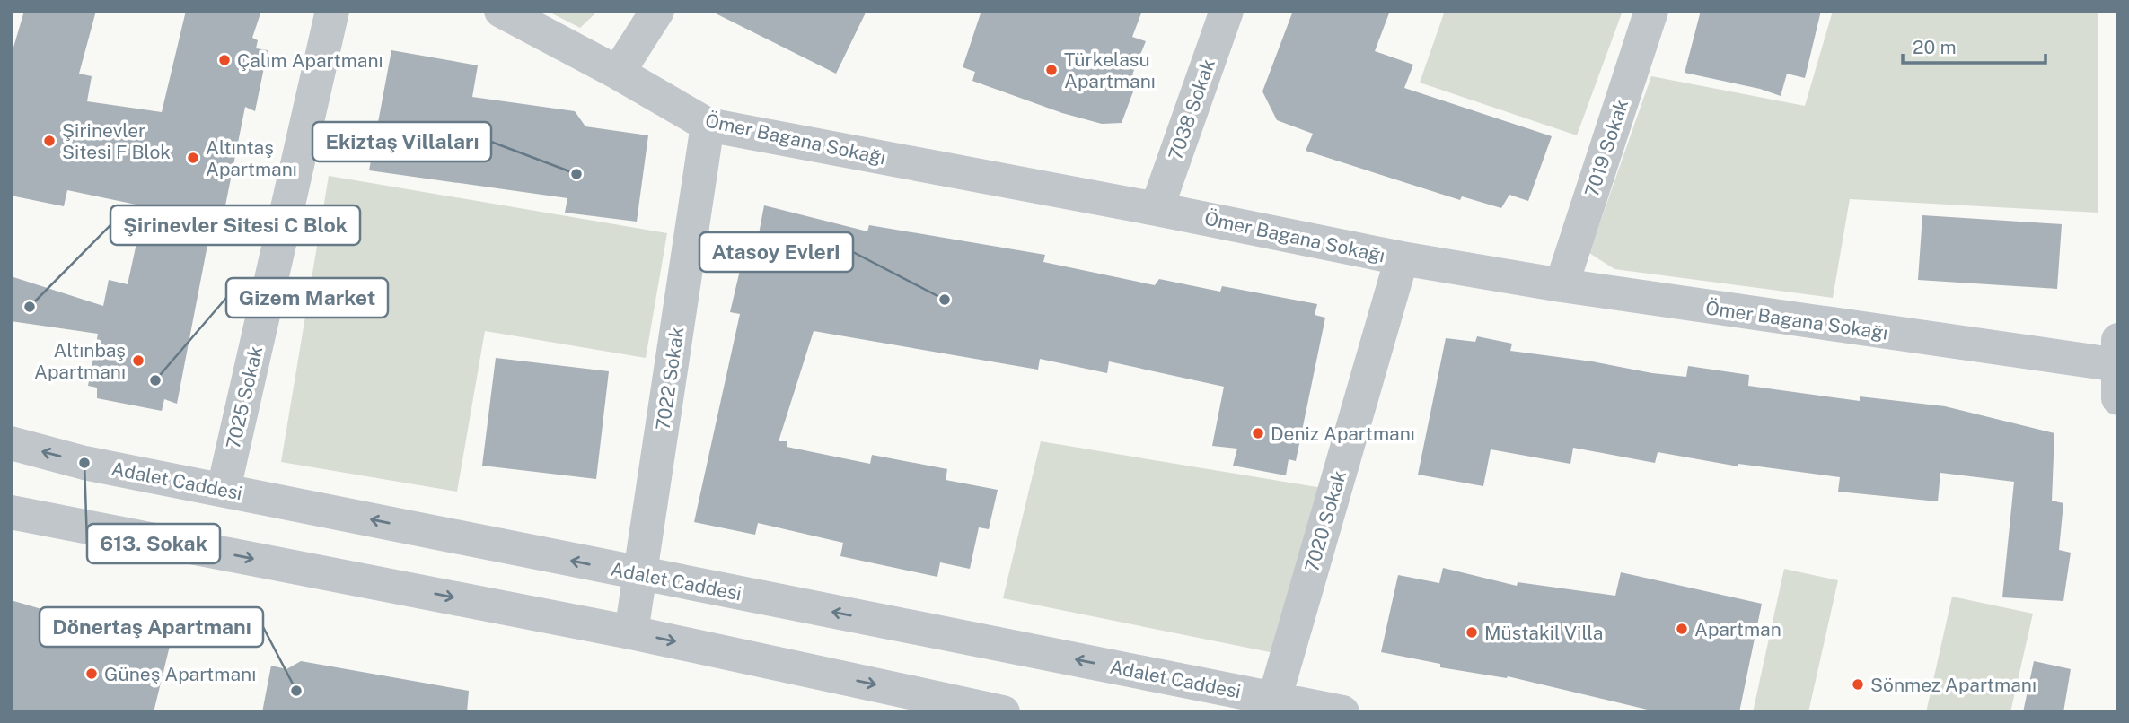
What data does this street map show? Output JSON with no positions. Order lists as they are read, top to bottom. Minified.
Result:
{"streets":{"street":["7038 Sokak","Ömer Bagana Sokağı","7019 Sokak","7022 Sokak","7025 Sokak","Adalet Caddesi","7020 Sokak"]},"crossings":[["7038 Sokak","Ömer Bagana Sokağı"],["Ömer Bagana Sokağı","7019 Sokak"],["Ömer Bagana Sokağı","7022 Sokak"],["Ömer Bagana Sokağı","7020 Sokak"],["7022 Sokak","Adalet Caddesi"],["7025 Sokak","Adalet Caddesi"],["Adalet Caddesi","7020 Sokak"]],"places":["Çalım Apartmanı","Türkelasu Apartmanı","Şirinevler Sitesi F Blok","Altıntaş Apartmanı","Ekiztaş Villaları","Atasoy Evleri","Şirinevler Sitesi C Blok","Altınbaş Apartmanı","Gizem Market","Deniz Apartmanı","613. Sokak","Apartman","Müstakil Villa","Güneş Apartmanı","Sönmez Apartmanı","Dönertaş Apartmanı"],"scale_bar":"20 m"}
